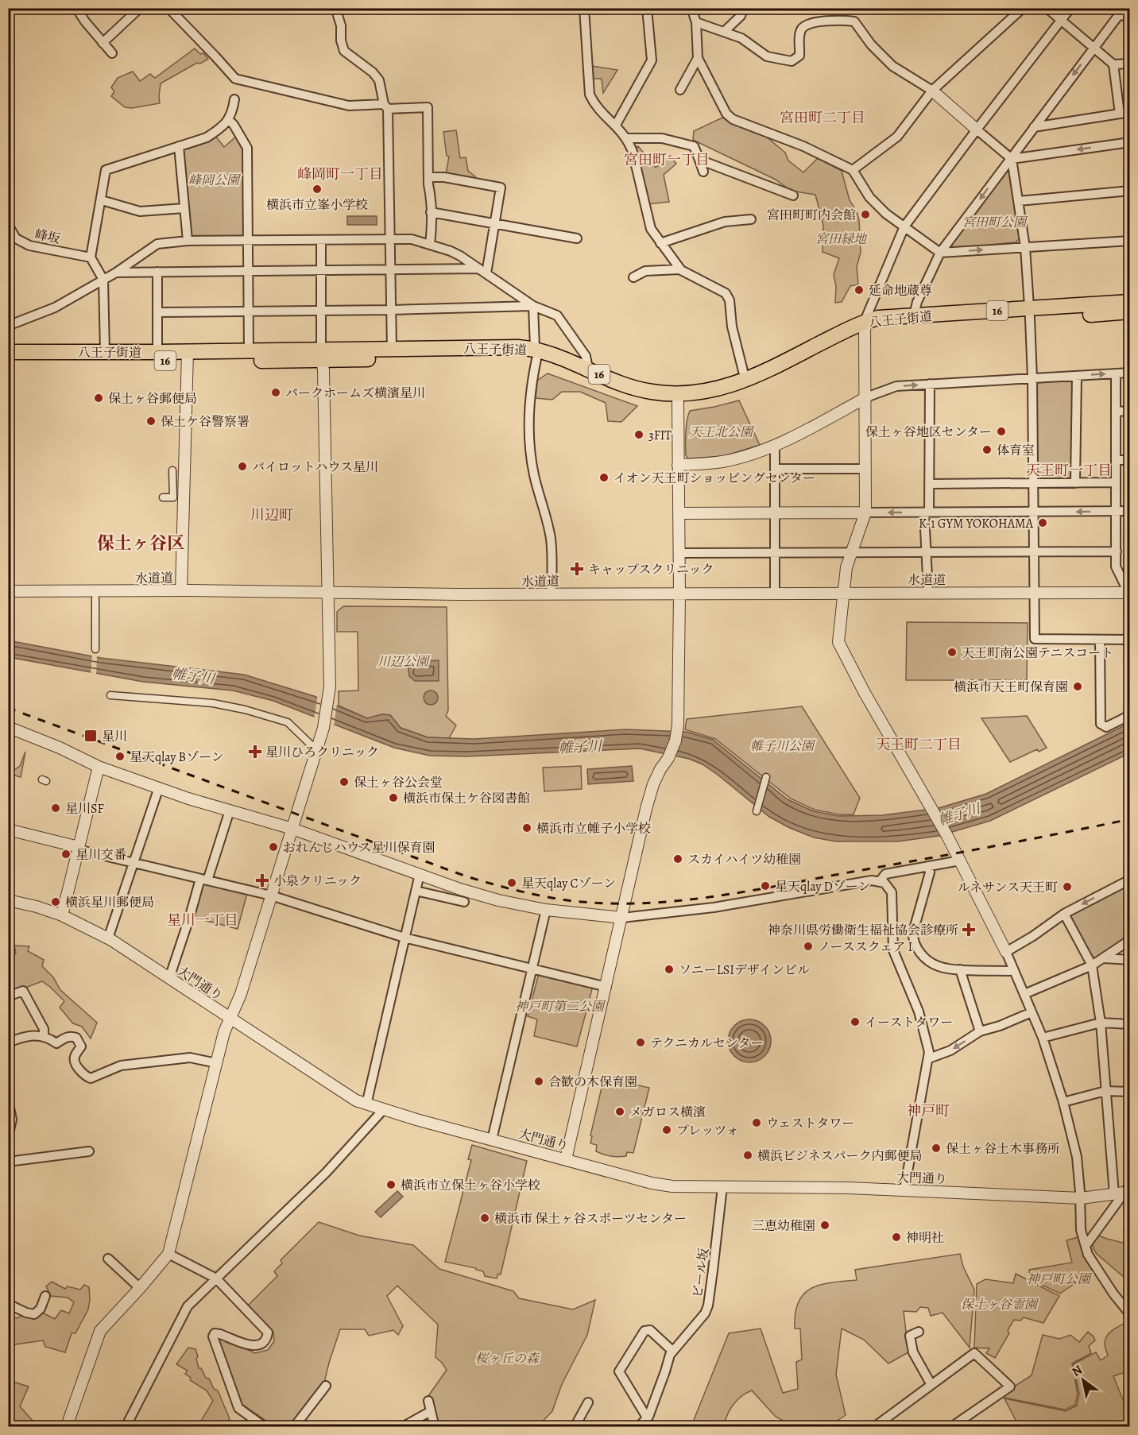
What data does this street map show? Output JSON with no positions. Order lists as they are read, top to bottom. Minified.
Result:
{"streets":{"highway":["16","八王子街道"],"street":["峰坂","水道道","大門通り","ビール坂"]},"crossings":[["大門通り","ビール坂"]],"districts":["宮田町二丁目","宮田町一丁目","峰岡町一丁目","天王町一丁目","川辺町","保土ヶ谷区","天王町二丁目","星川一丁目","神戸町"],"water":["帷子川"],"parks":["峰岡公園","宮田町公園","宮田緑地","天王北公園","川辺公園","帷子川公園","神戸町第二公園","神戸町公園","保土ヶ谷霊園","桜ヶ丘の森"],"places":{"other":["横浜市立峯小学校","宮田町町内会館","延命地蔵尊","パークホームズ横濱星川","保土ヶ谷郵便局","保土ケ谷警察署","保土ヶ谷地区センター","3FIT","体育室","パイロットハウス星川","イオン天王町ショッピングセンター","K-1 GYM YOKOHAMA","天王町南公園テニスコート","横浜市天王町保育園","星天qlay Bゾーン","保土ヶ谷公会堂","横浜市保土ケ谷図書館","星川SF","横浜市立帷子小学校","おれんじハウス星川保育園","星川交番","スカイハイツ幼稚園","星天qlay Cゾーン","星天qlay Dゾーン","ルネサンス天王町","横浜星川郵便局","ノーススクェア I","ソニーLSIデザインビル","イーストタワー","テクニカルセンター","合歓の木保育園","メガロス横濱","ウェストタワー","プレッツォ","保土ヶ谷土木事務所","横浜ビジネスパーク内郵便局","横浜市立保土ヶ谷小学校","横浜市 保土ヶ谷スポーツセンター","三恵幼稚園","神明社"],"health":["キャップスクリニック","星川ひろクリニック","小泉クリニック","神奈川県労働衛生福祉協会診療所"],"transit":["星川"]},"north":"top left"}
